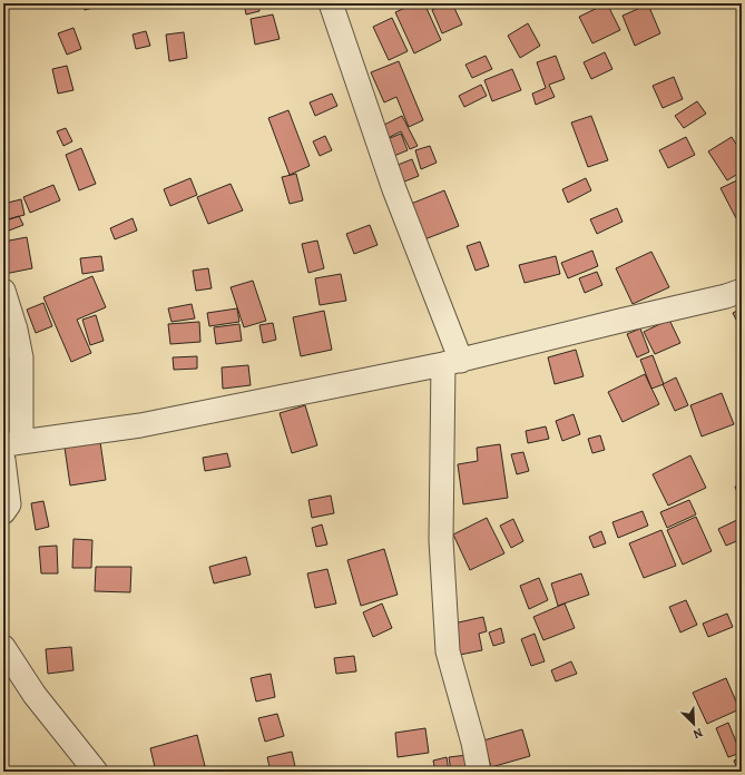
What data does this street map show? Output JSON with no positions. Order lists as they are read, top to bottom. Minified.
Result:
{"north":"bottom right"}
